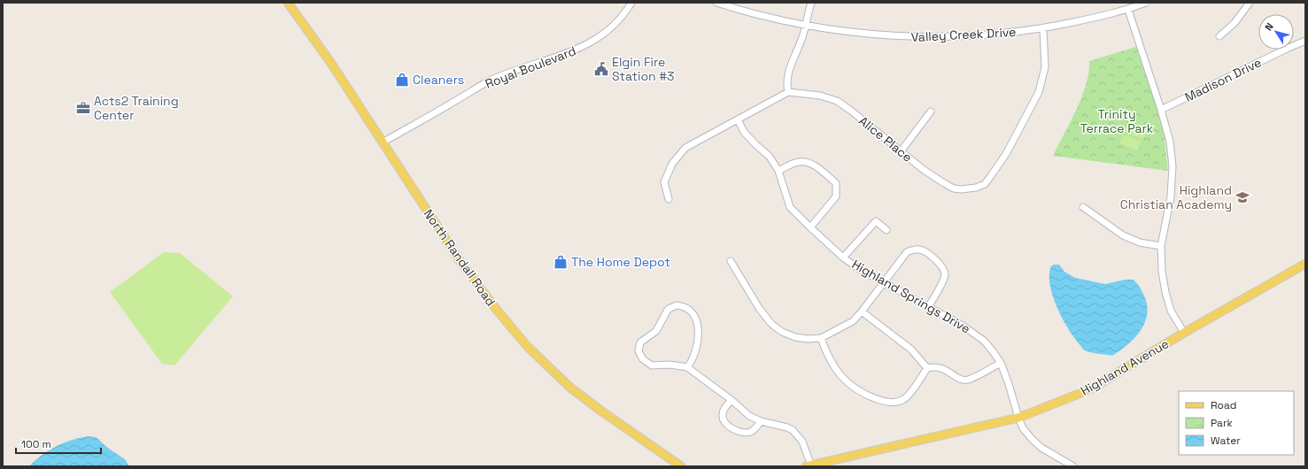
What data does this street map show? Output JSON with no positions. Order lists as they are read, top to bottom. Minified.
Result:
{"streets":{"main road":["North Randall Road","Highland Avenue"],"street":["Valley Creek Drive","Royal Boulevard","Madison Drive","Alice Place","Highland Springs Drive"]},"crossings":[["Valley Creek Drive","Alice Place"],["Royal Boulevard","North Randall Road"],["Highland Springs Drive","Highland Avenue"]],"parks":["Trinity Terrace Park"],"places":{"public building":["Elgin Fire Station #3"],"shop":["Cleaners","The Home Depot"],"office":["Acts2 Training Center"],"school or university":["Highland Christian Academy"]},"legend":["Road","Park","Water"],"scale_bar":"100 m","north":"top left"}
